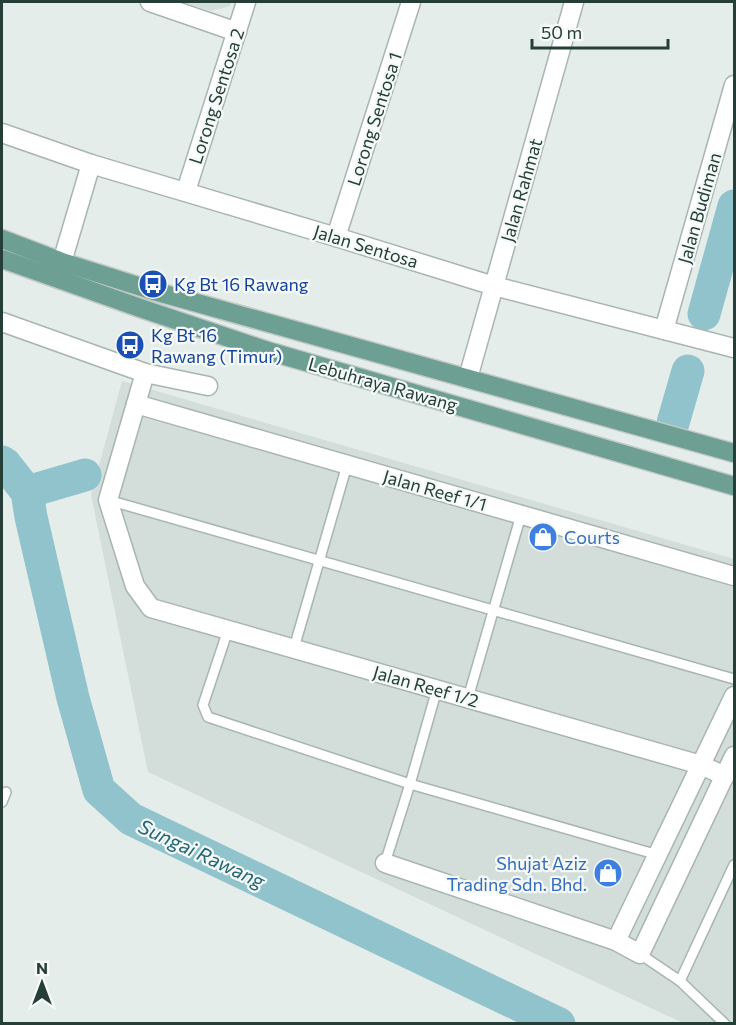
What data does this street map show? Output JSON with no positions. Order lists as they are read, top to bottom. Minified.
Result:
{"streets":{"main road":["Lebuhraya Rawang"],"street":["Lorong Sentosa 2","Lorong Sentosa 1","Jalan Rahmat","Jalan Budiman","Jalan Sentosa","Jalan Reef 1/1","Jalan Reef 1/2"]},"crossings":[["Lorong Sentosa 2","Jalan Sentosa"],["Lorong Sentosa 1","Jalan Sentosa"],["Jalan Rahmat","Jalan Sentosa"],["Jalan Rahmat","Lebuhraya Rawang"],["Jalan Budiman","Jalan Sentosa"]],"water":["Sungai Rawang"],"places":{"bus stop":["Kg Bt 16 Rawang","Kg Bt 16 Rawang (Timur)"],"shop":["Courts","Shujat Aziz Trading Sdn. Bhd."]},"scale_bar":"50 m","north":"top"}
